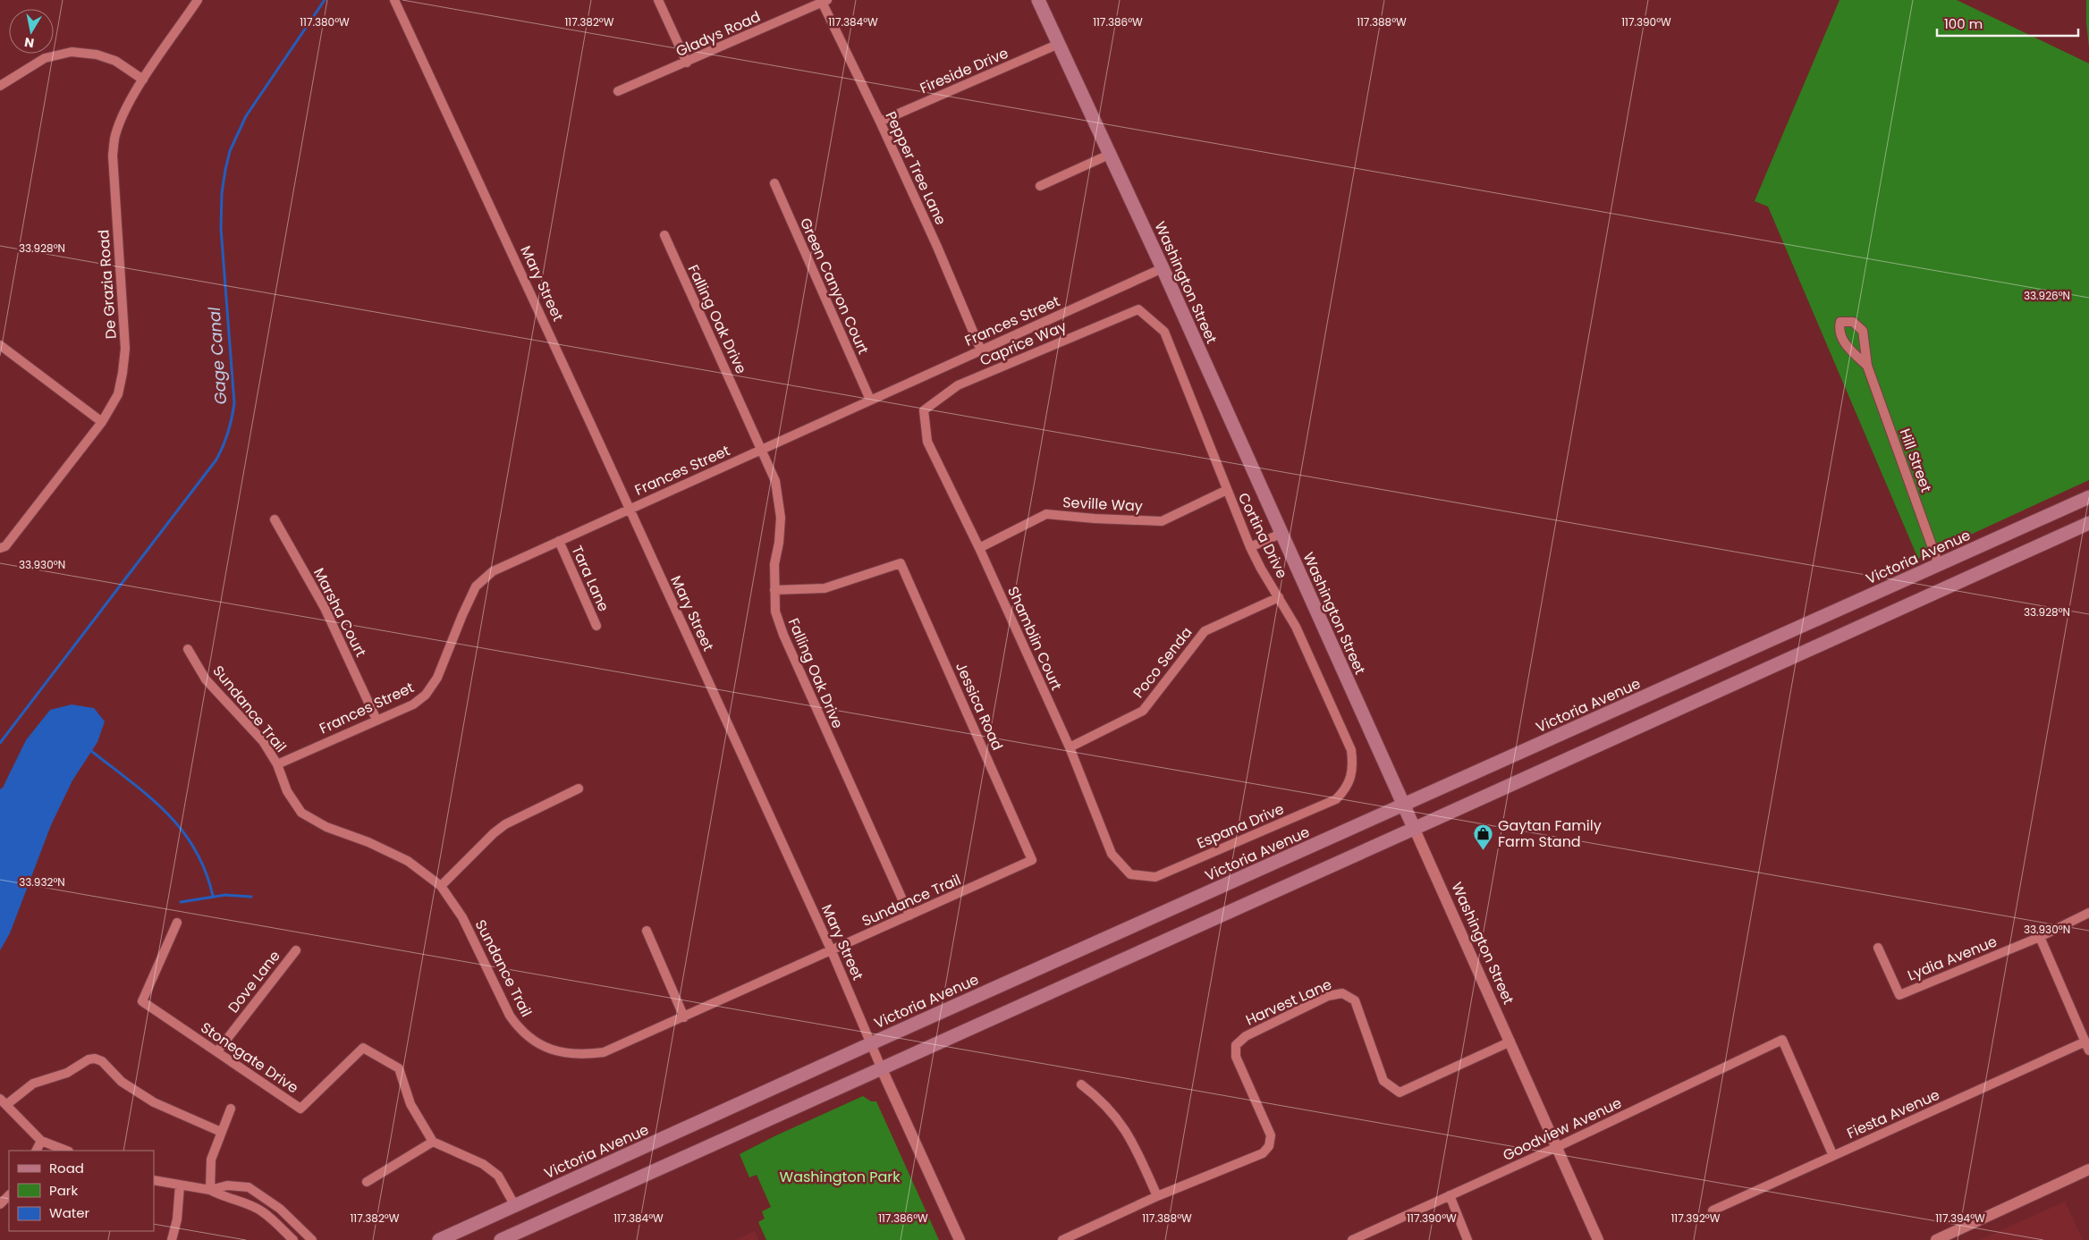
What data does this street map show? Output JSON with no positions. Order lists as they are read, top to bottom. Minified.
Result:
{"streets":{"main road":["Washington Street","Victoria Avenue"],"street":["Gladys Road","Fireside Drive","Pepper Tree Lane","Mary Street","De Grazia Road","Green Canyon Court","Falling Oak Drive","Frances Street","Caprice Way","Hill Street","Seville Way","Cortina Drive","Tara Lane","Marsha Court","Shamblin Court","Poco Senda","Jessica Road","Sundance Trail","Espana Drive","Lydia Avenue","Dove Lane","Harvest Lane","Stonegate Drive","Fiesta Avenue","Goodview Avenue"]},"crossings":[["Gladys Road","Pepper Tree Lane"],["Fireside Drive","Pepper Tree Lane"],["Fireside Drive","Washington Street"],["Pepper Tree Lane","Frances Street"],["Washington Street","Frances Street"],["Washington Street","Victoria Avenue"],["Washington Street","Harvest Lane"],["Washington Street","Goodview Avenue"],["Mary Street","Frances Street"],["Mary Street","Victoria Avenue"],["Mary Street","Sundance Trail"],["Green Canyon Court","Frances Street"],["Falling Oak Drive","Frances Street"],["Falling Oak Drive","Jessica Road"],["Falling Oak Drive","Sundance Trail"],["Frances Street","Tara Lane"],["Frances Street","Marsha Court"],["Frances Street","Sundance Trail"],["Caprice Way","Cortina Drive"],["Caprice Way","Shamblin Court"],["Hill Street","Victoria Avenue"],["Seville Way","Cortina Drive"],["Seville Way","Shamblin Court"],["Cortina Drive","Poco Senda"],["Cortina Drive","Espana Drive"],["Shamblin Court","Poco Senda"],["Shamblin Court","Espana Drive"],["Jessica Road","Sundance Trail"],["Dove Lane","Stonegate Drive"],["Fiesta Avenue","Goodview Avenue"]],"water":["Gage Canal"],"parks":["Washington Park"],"places":{"shop":["Gaytan Family Farm Stand"]},"legend":["Road","Park","Water"],"scale_bar":"100 m","north":"bottom","coordinates":["117.388°W","117.380°W","117.382°W","117.384°W","117.386°W","117.390°W","33.928°N","33.926°N","33.930°N","33.932°N","117.392°W","117.394°W"]}
